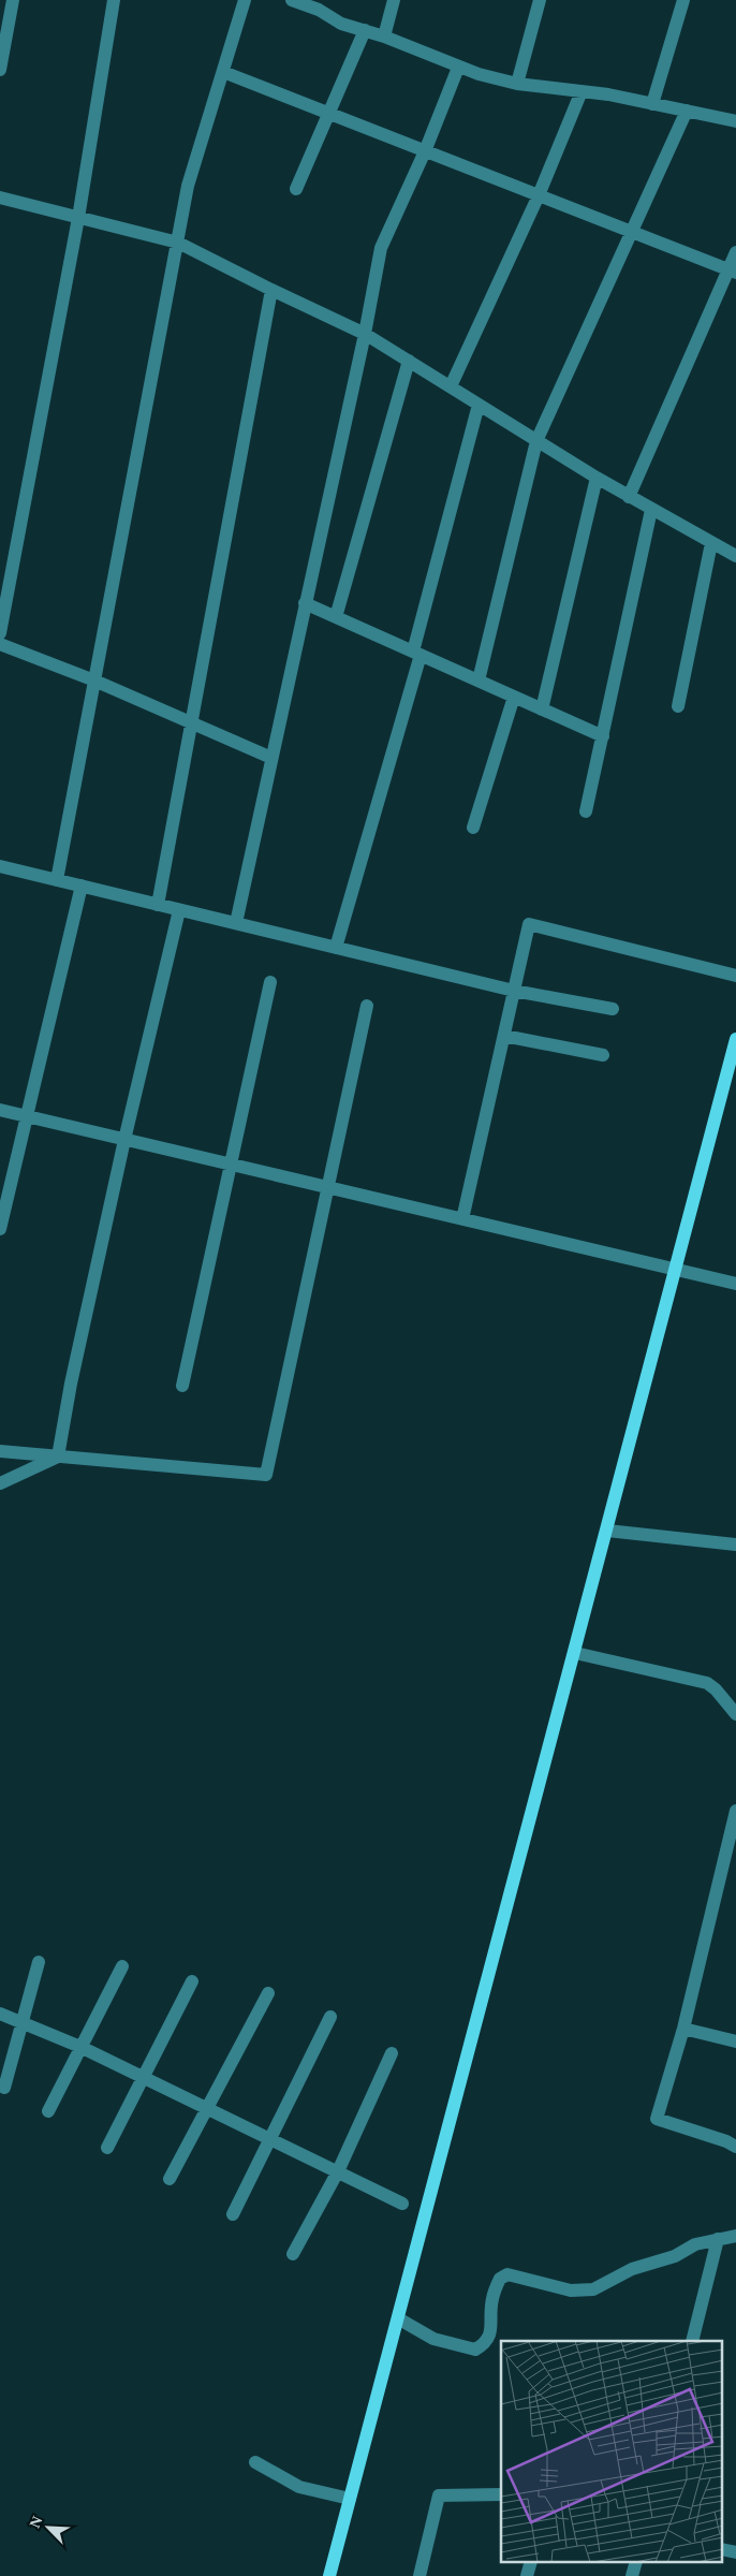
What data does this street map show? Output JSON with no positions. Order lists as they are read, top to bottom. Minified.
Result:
{"north":"top left"}
